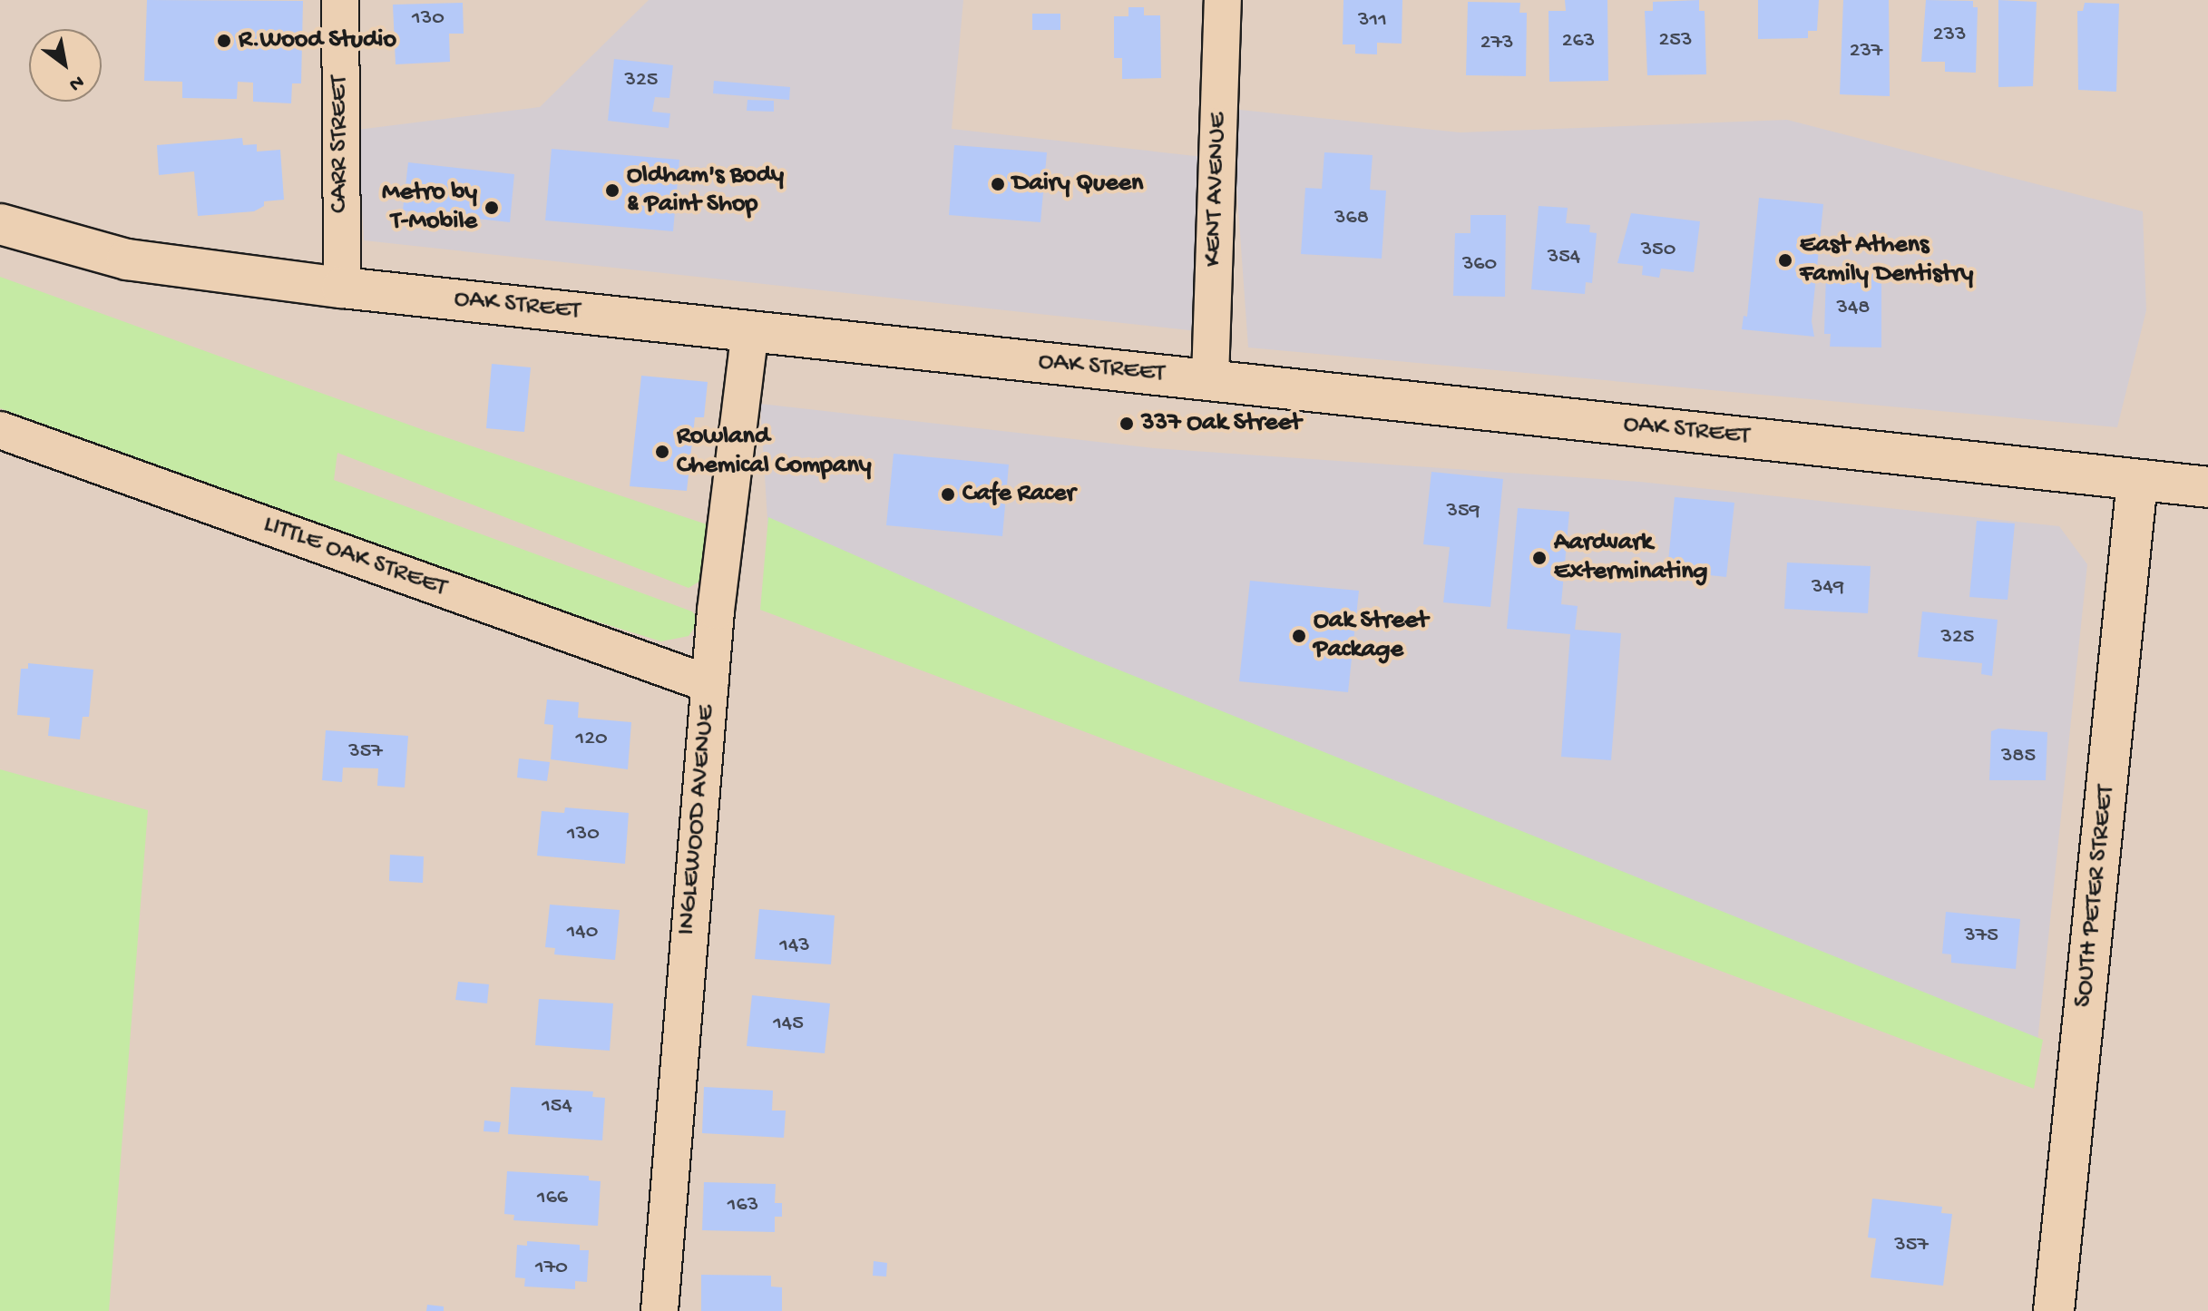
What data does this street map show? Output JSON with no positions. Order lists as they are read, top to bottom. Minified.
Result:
{"streets":{"main road":["OAK STREET","SOUTH PETER STREET"],"street":["CARR STREET","KENT AVENUE","LITTLE OAK STREET","INGLEWOOD AVENUE"]},"crossings":[["CARR STREET","OAK STREET"],["KENT AVENUE","OAK STREET"],["OAK STREET","INGLEWOOD AVENUE"],["OAK STREET","SOUTH PETER STREET"],["LITTLE OAK STREET","INGLEWOOD AVENUE"]],"places":["R.Wood Studio","Dairy Queen","Oldham's Body & Paint Shop","Metro by T-Mobile","East Athens Family Dentistry","337 Oak Street","Rowland Chemical Company","Cafe Racer","Aardvark Exterminating","Oak Street Package"],"house_numbers":["130","311","233","253","263","273","237","325","368","350","354","360","348","359","349","325","120","357","385","130","140","375","143","145","154","166","163","357","170"],"north":"bottom right"}
